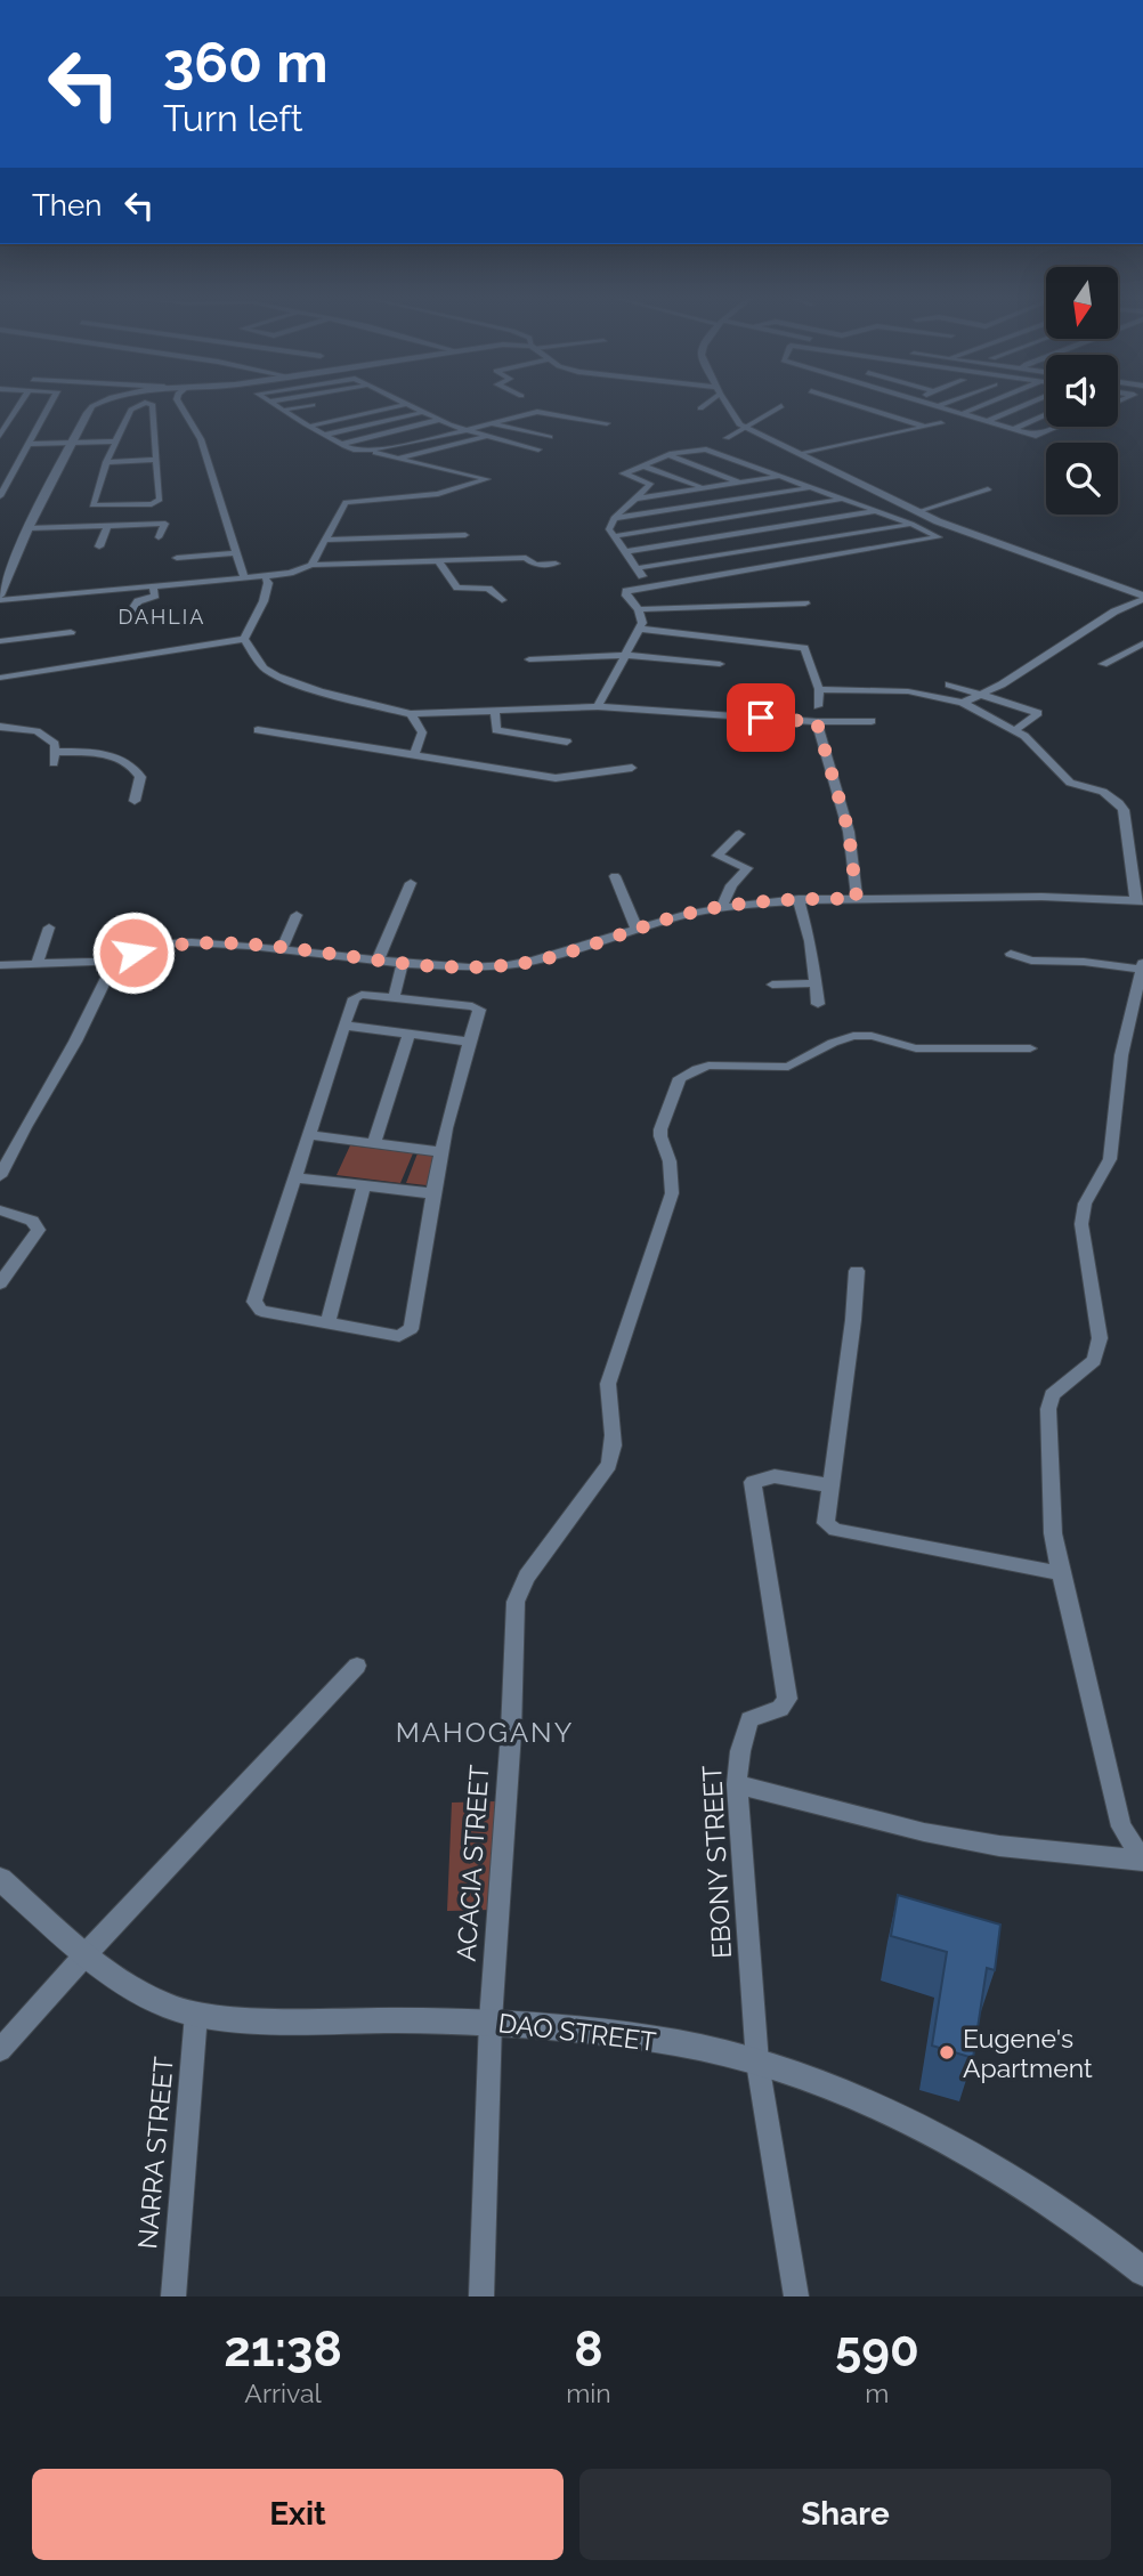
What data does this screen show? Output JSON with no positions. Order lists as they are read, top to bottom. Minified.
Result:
{"streets":{"street":["EBONY STREET","ACACIA STREET","DAO STREET","NARRA STREET"]},"crossings":[["EBONY STREET","DAO STREET"],["ACACIA STREET","DAO STREET"],["DAO STREET","NARRA STREET"]],"districts":["DAHLIA","MAHOGANY"],"places":["Eugene's Apartment"],"north":"bottom","page":{"turn":["360 m","Turn left"],"then":"Then","eta":["21:38","Arrival","8","min","590","m"],"buttons":["Exit","Share"]}}
